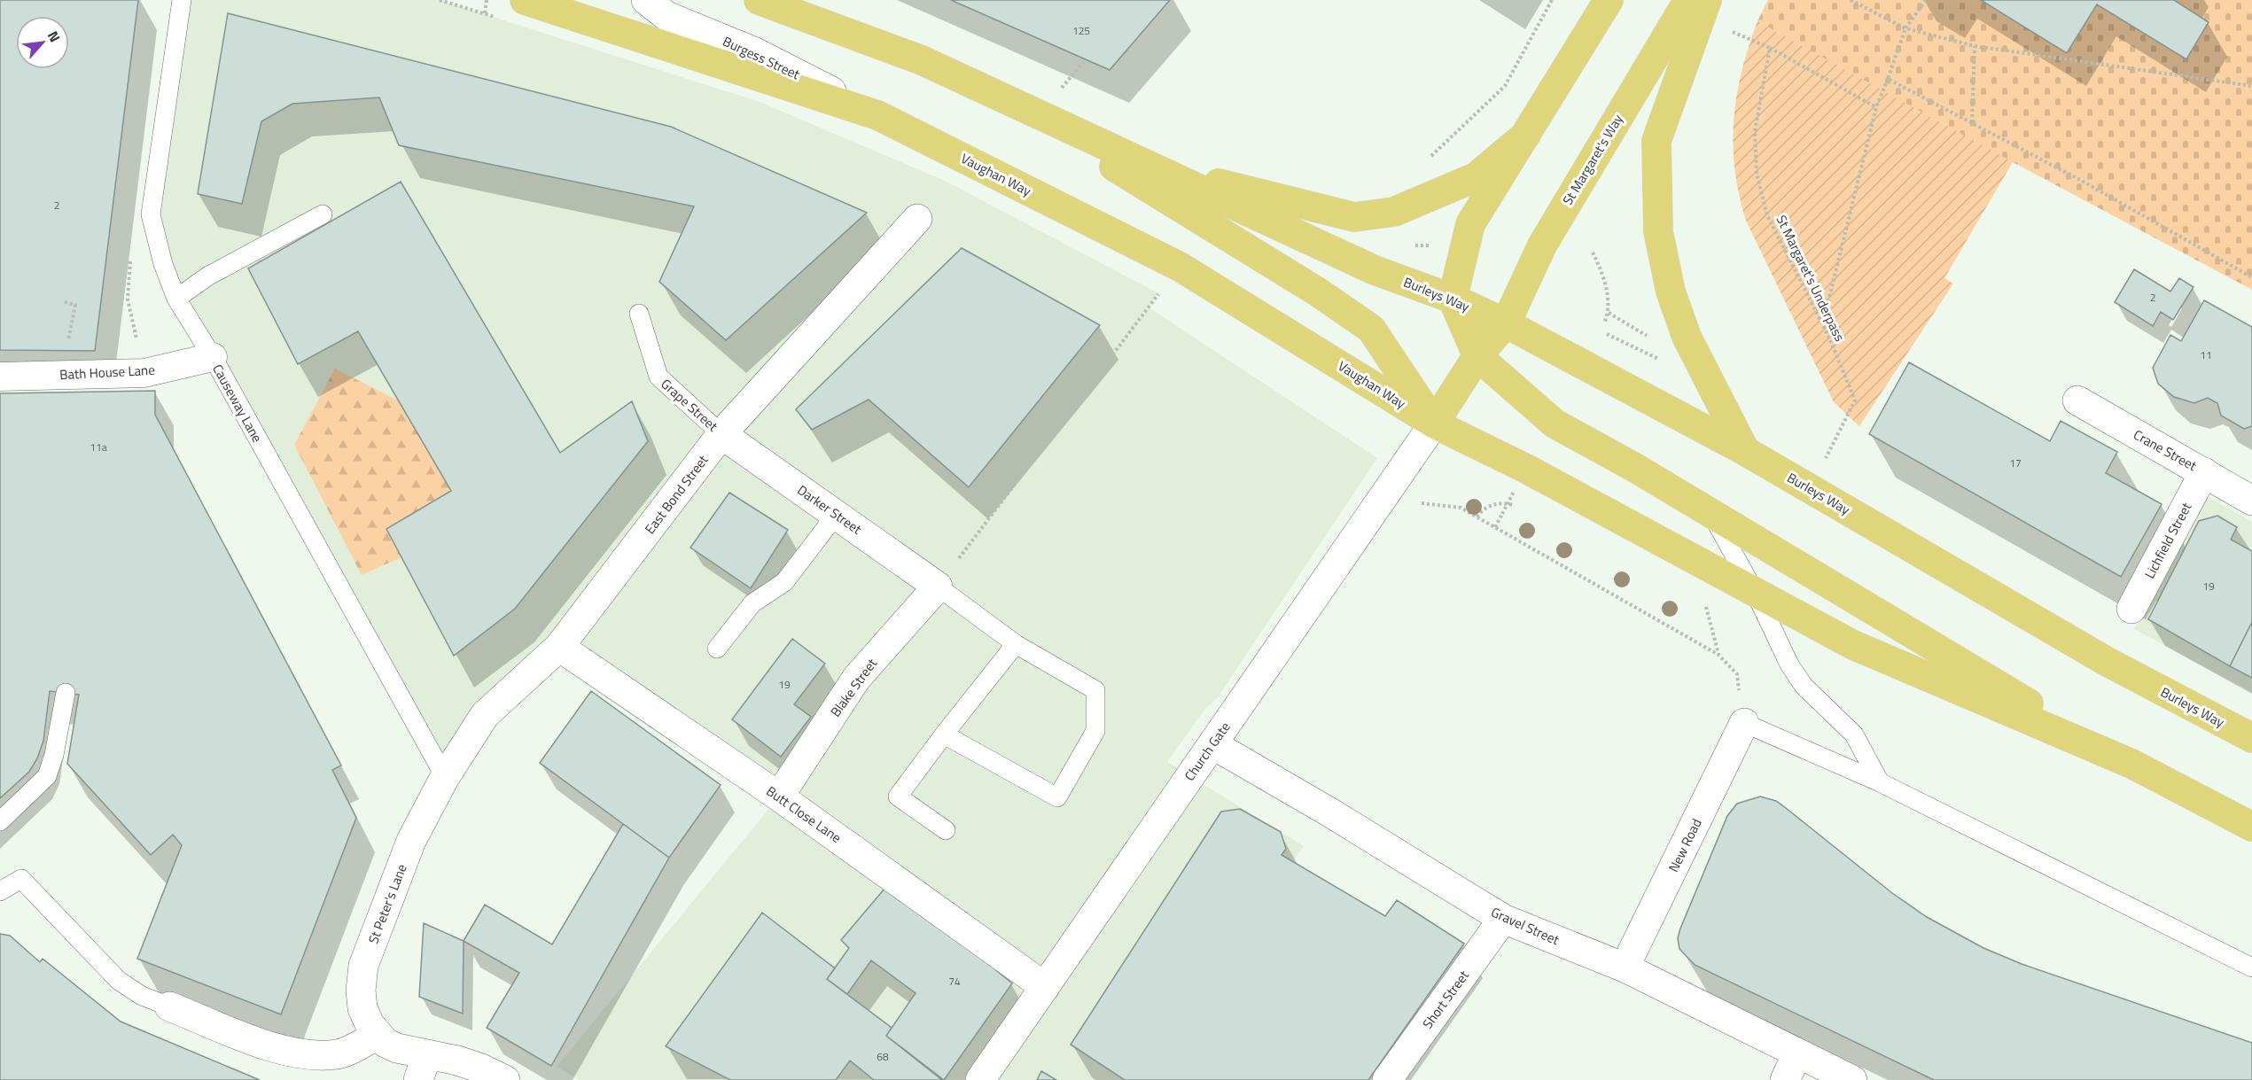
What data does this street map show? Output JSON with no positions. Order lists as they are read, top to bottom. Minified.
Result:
{"streets":{"main road":["St Margaret's Way","Vaughan Way","Burleys Way"],"street":["Burgess Street","Bath House Lane","Crane Street","East Bond Street","Darker Street","Lichfield Street","Blake Street","Church Gate","Butt Close Lane","New Road","St Peter's Lane","Gravel Street","Short Street"],"lane":["Causeway Lane","Grape Street"],"path":["St Margaret's Underpass"]},"crossings":[["Burgess Street","Vaughan Way"],["St Margaret's Way","Vaughan Way"],["St Margaret's Way","Burleys Way"],["St Margaret's Way","Church Gate"],["Vaughan Way","Church Gate"],["St Margaret's Underpass","Burleys Way"],["Bath House Lane","Causeway Lane"],["Causeway Lane","East Bond Street"],["Causeway Lane","St Peter's Lane"],["Grape Street","East Bond Street"],["Grape Street","Darker Street"],["Crane Street","Lichfield Street"],["East Bond Street","Darker Street"],["East Bond Street","Butt Close Lane"],["East Bond Street","St Peter's Lane"],["Darker Street","Blake Street"],["Blake Street","Butt Close Lane"],["Church Gate","Butt Close Lane"],["Church Gate","Gravel Street"],["New Road","Gravel Street"],["Gravel Street","Short Street"]],"house_numbers":["125","2","2","11","11a","17","19","19","74","68"],"north":"top right"}
